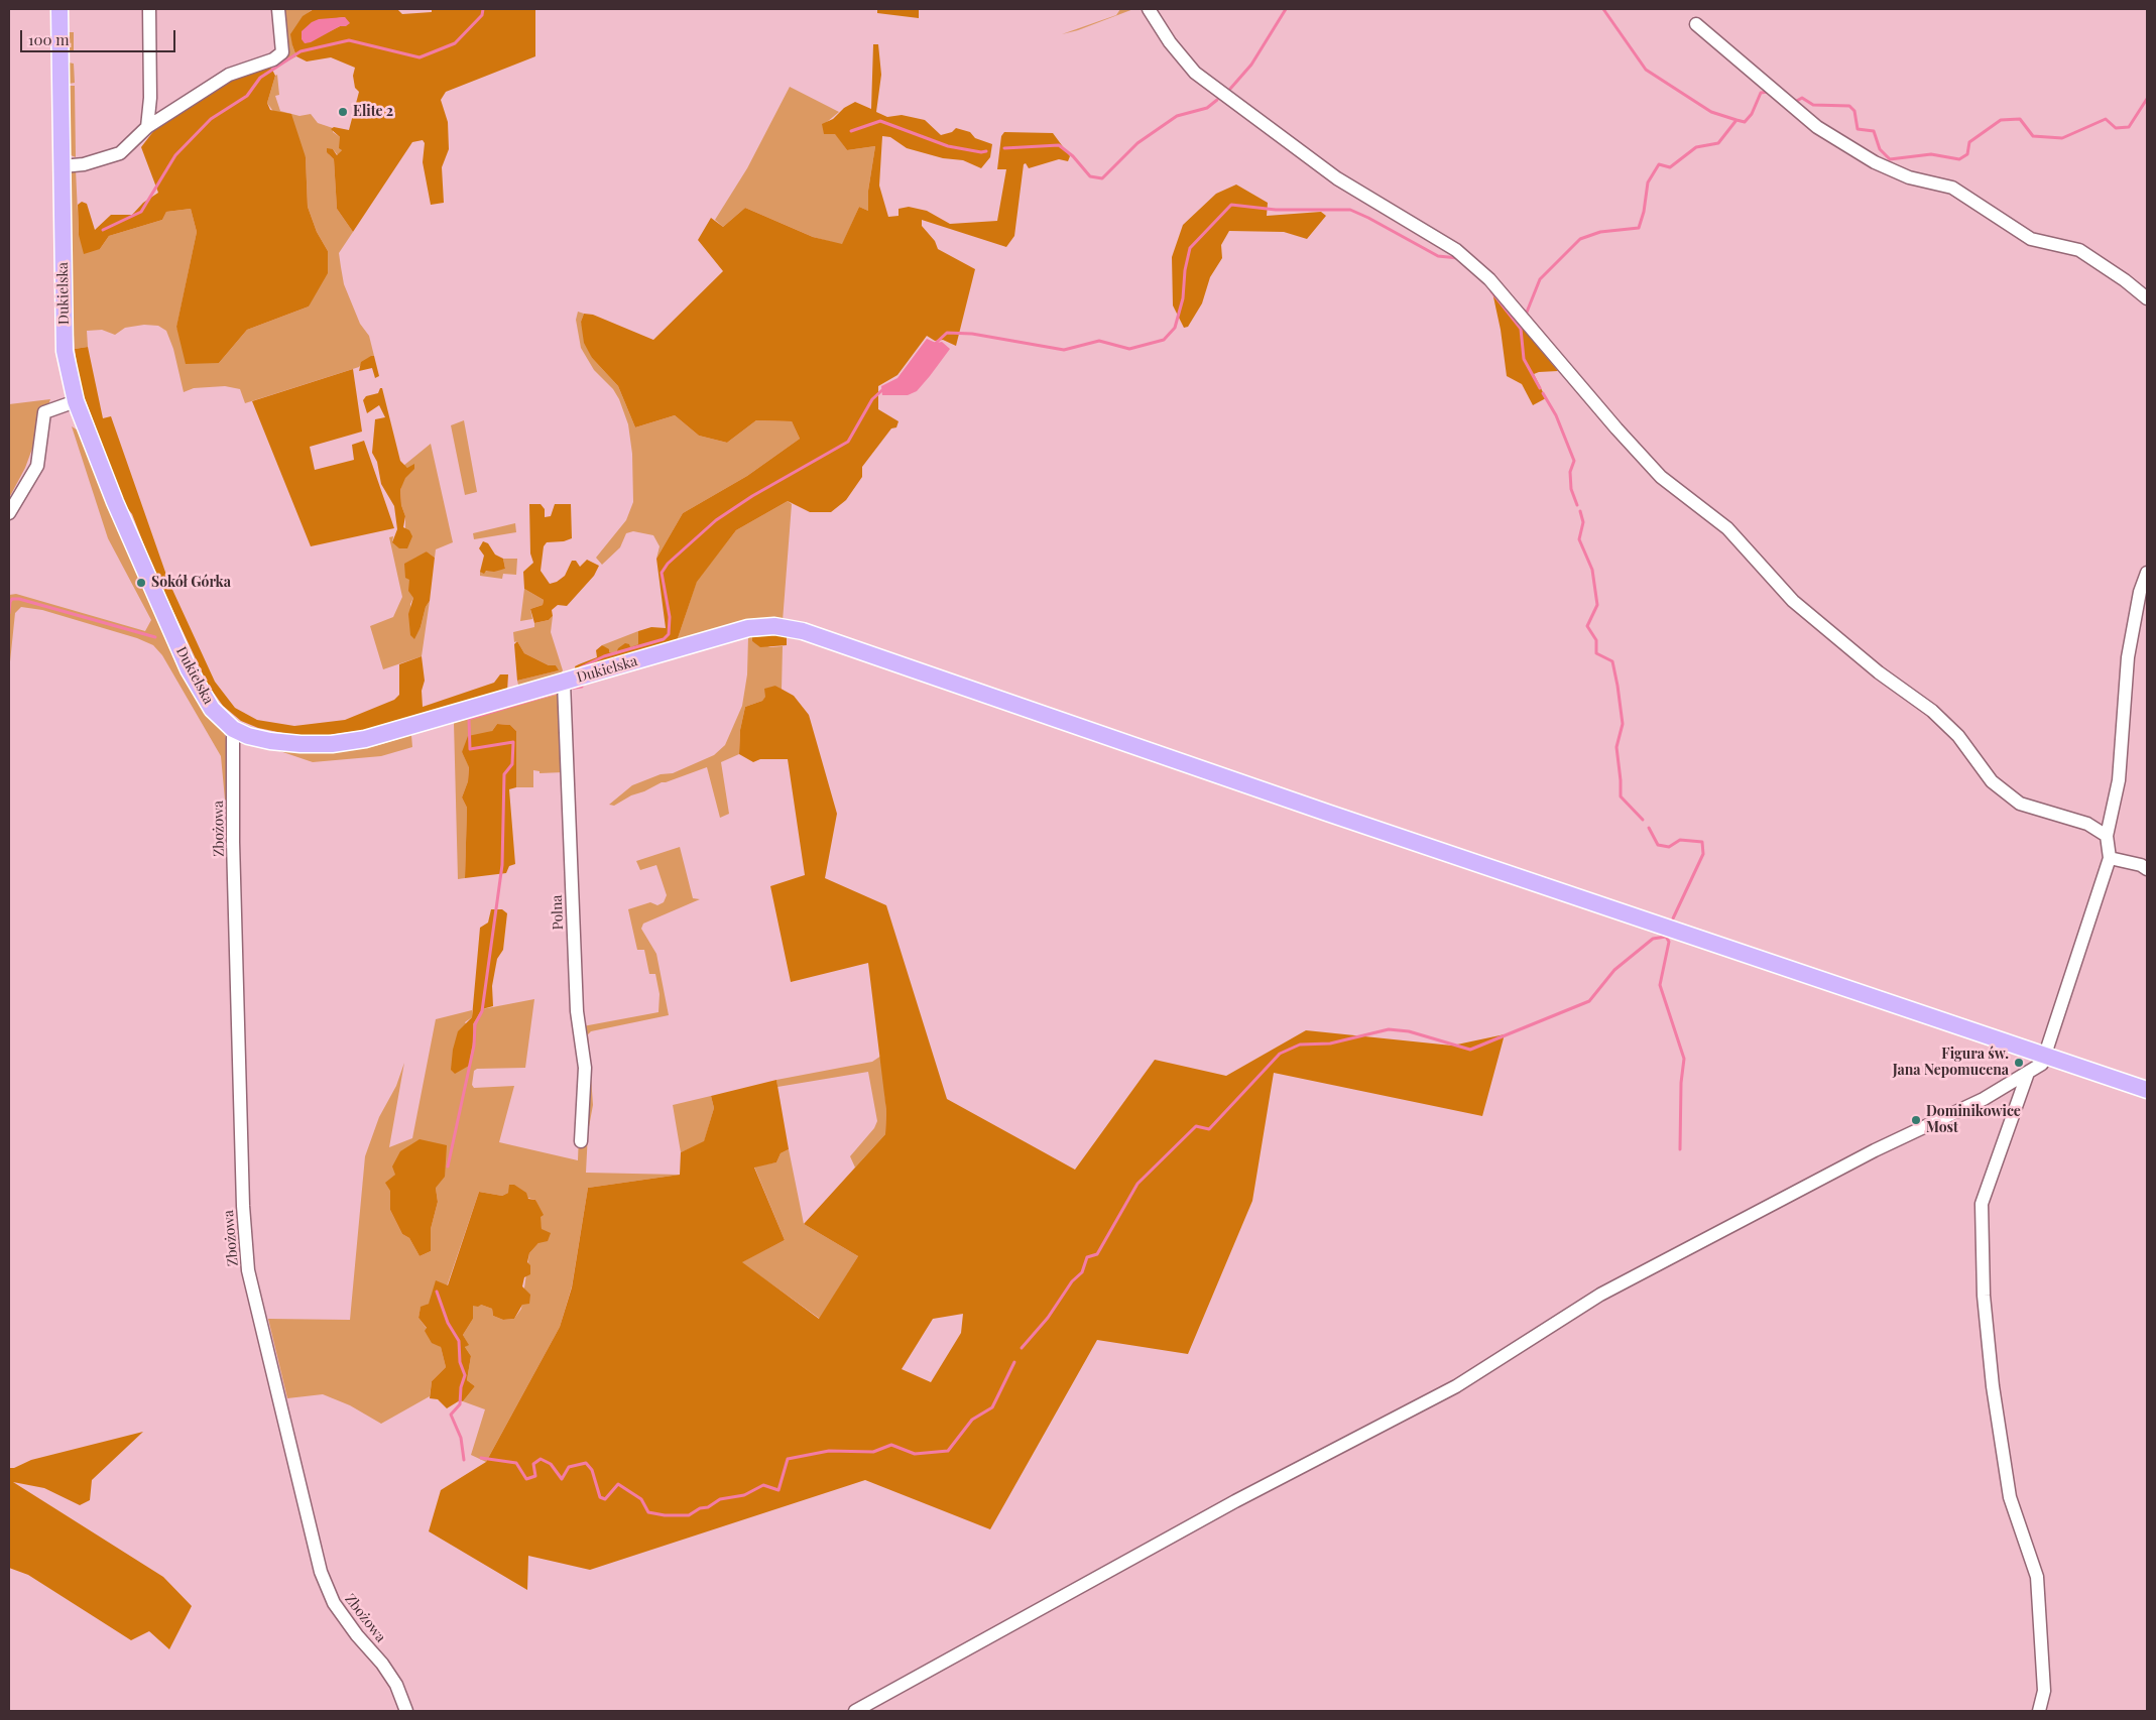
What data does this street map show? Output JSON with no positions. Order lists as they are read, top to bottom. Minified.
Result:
{"streets":{"main road":["Dukielska"],"street":["Zbożowa","Polna"]},"crossings":[["Dukielska","Zbożowa"],["Dukielska","Polna"]],"places":["Elite 2","Sokół Górka","Figura św. Jana Nepomucena","Dominikowice Most"],"scale_bar":"100 m"}
